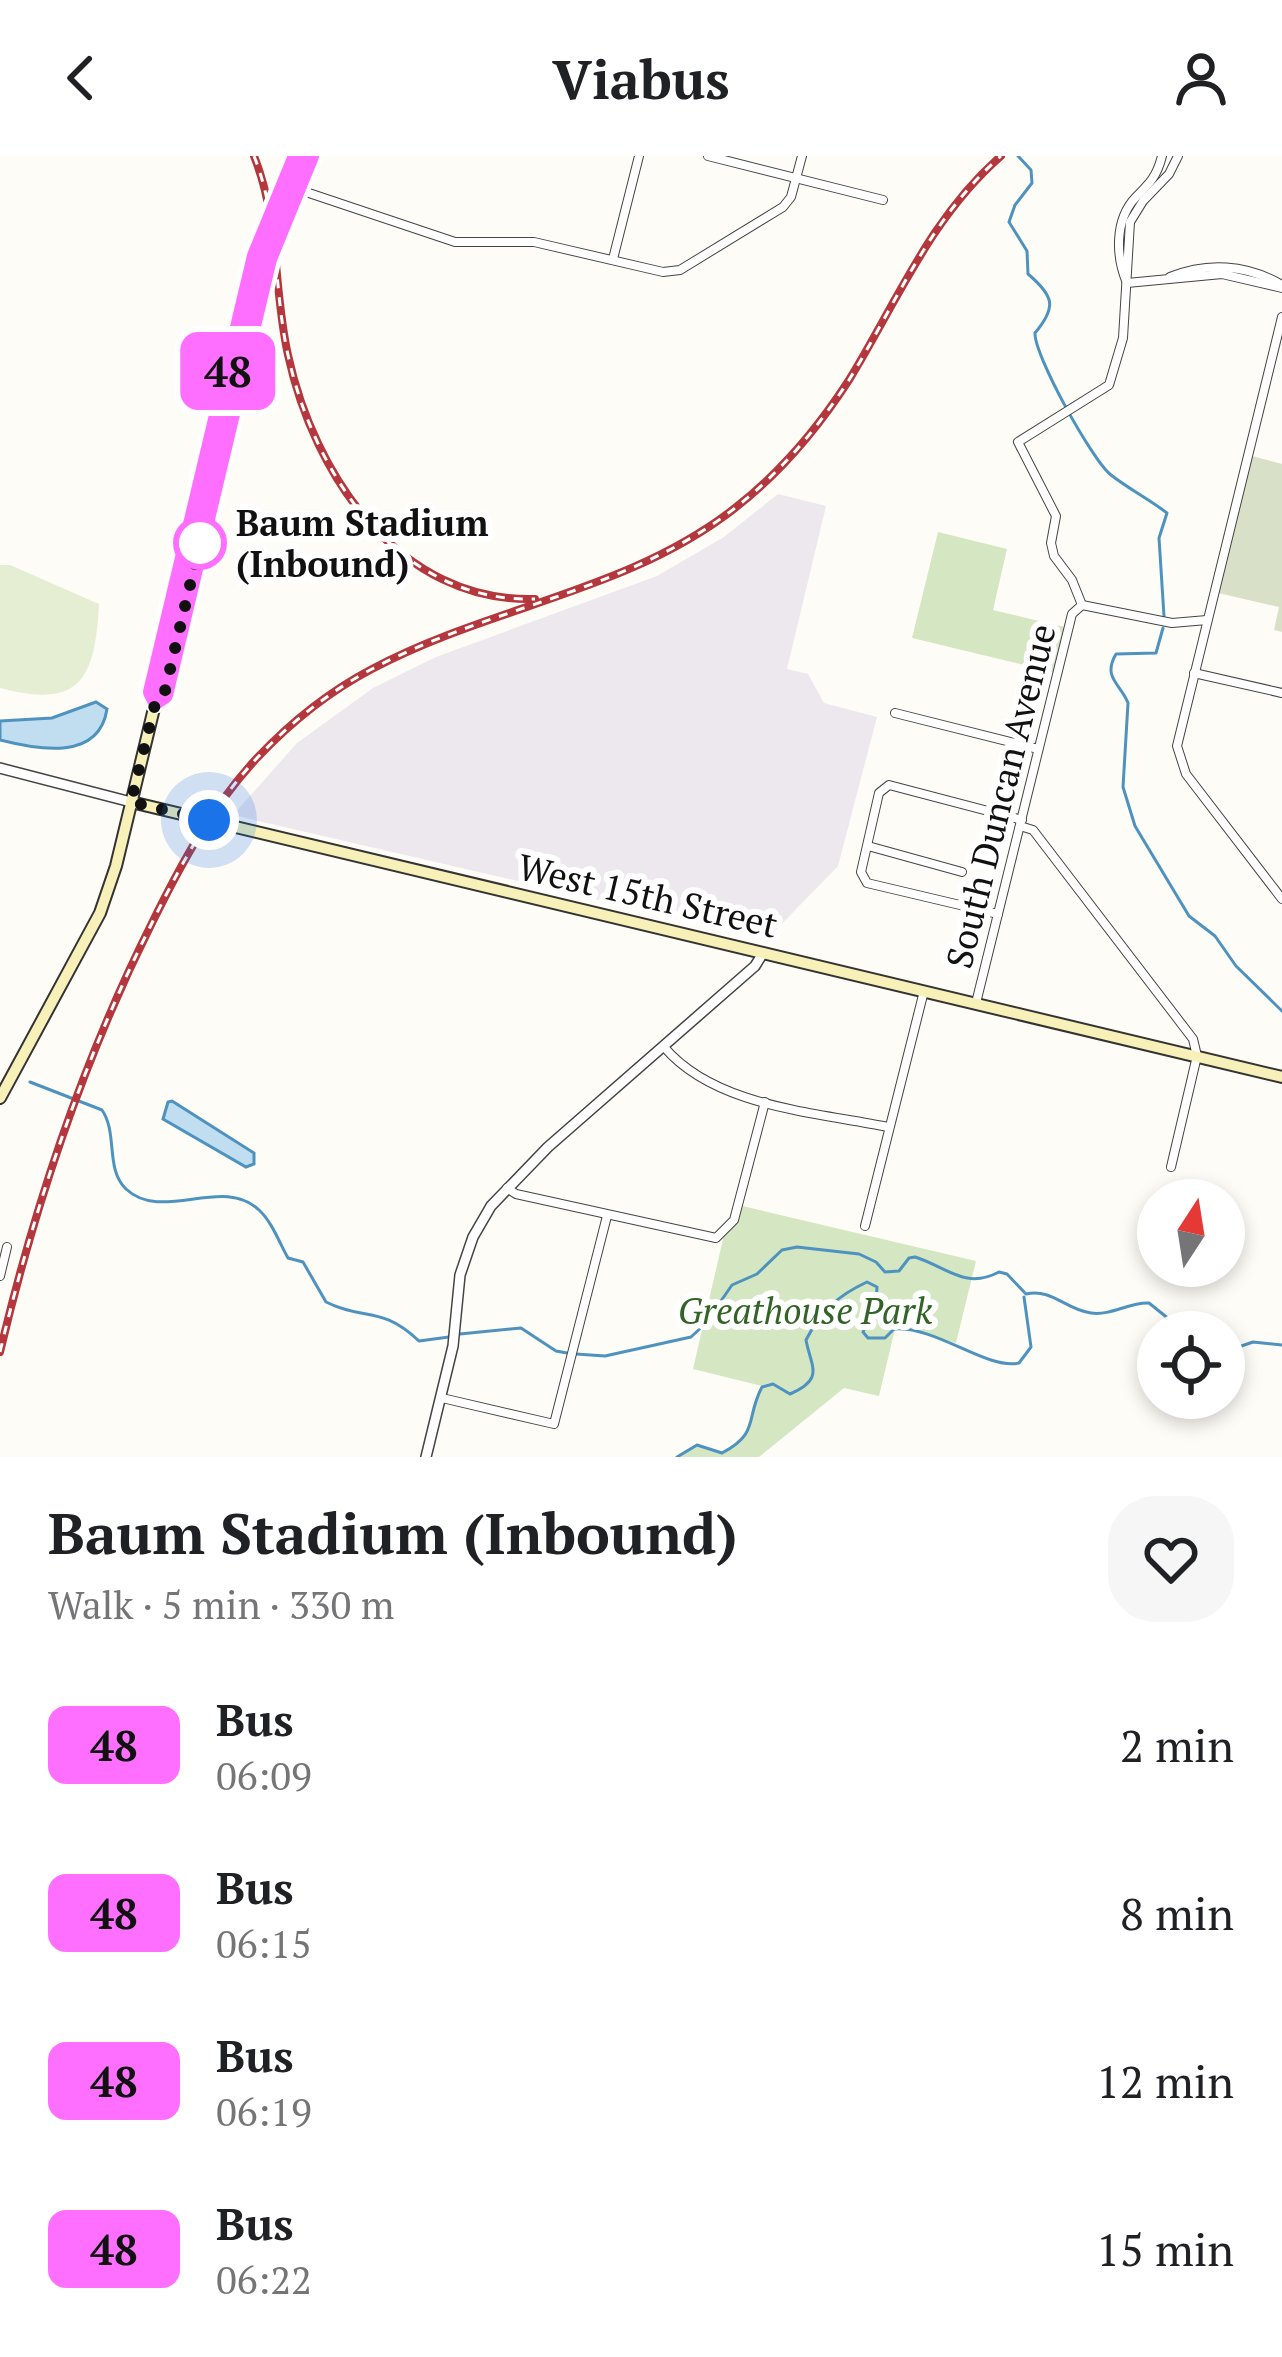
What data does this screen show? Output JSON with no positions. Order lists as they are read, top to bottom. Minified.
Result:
{"streets":{"main road":["West 15th Street"],"street":["South Duncan Avenue"]},"crossings":[["South Duncan Avenue","West 15th Street"]],"parks":["Greathouse Park"],"places":["Baum Stadium (Inbound)"],"lines":["bus line 48"],"north":"top","page":{"header":"Viabus","on_map":"48","heading":["Baum Stadium (Inbound)","Walk · 5 min · 330 m"],"list":[{"mark":"48","name":"Bus","note":"06:09","value":"2 min"},{"mark":"48","name":"Bus","note":"06:15","value":"8 min"},{"mark":"48","name":"Bus","note":"06:19","value":"12 min"},{"mark":"48","name":"Bus","note":"06:22","value":"15 min"}]}}
